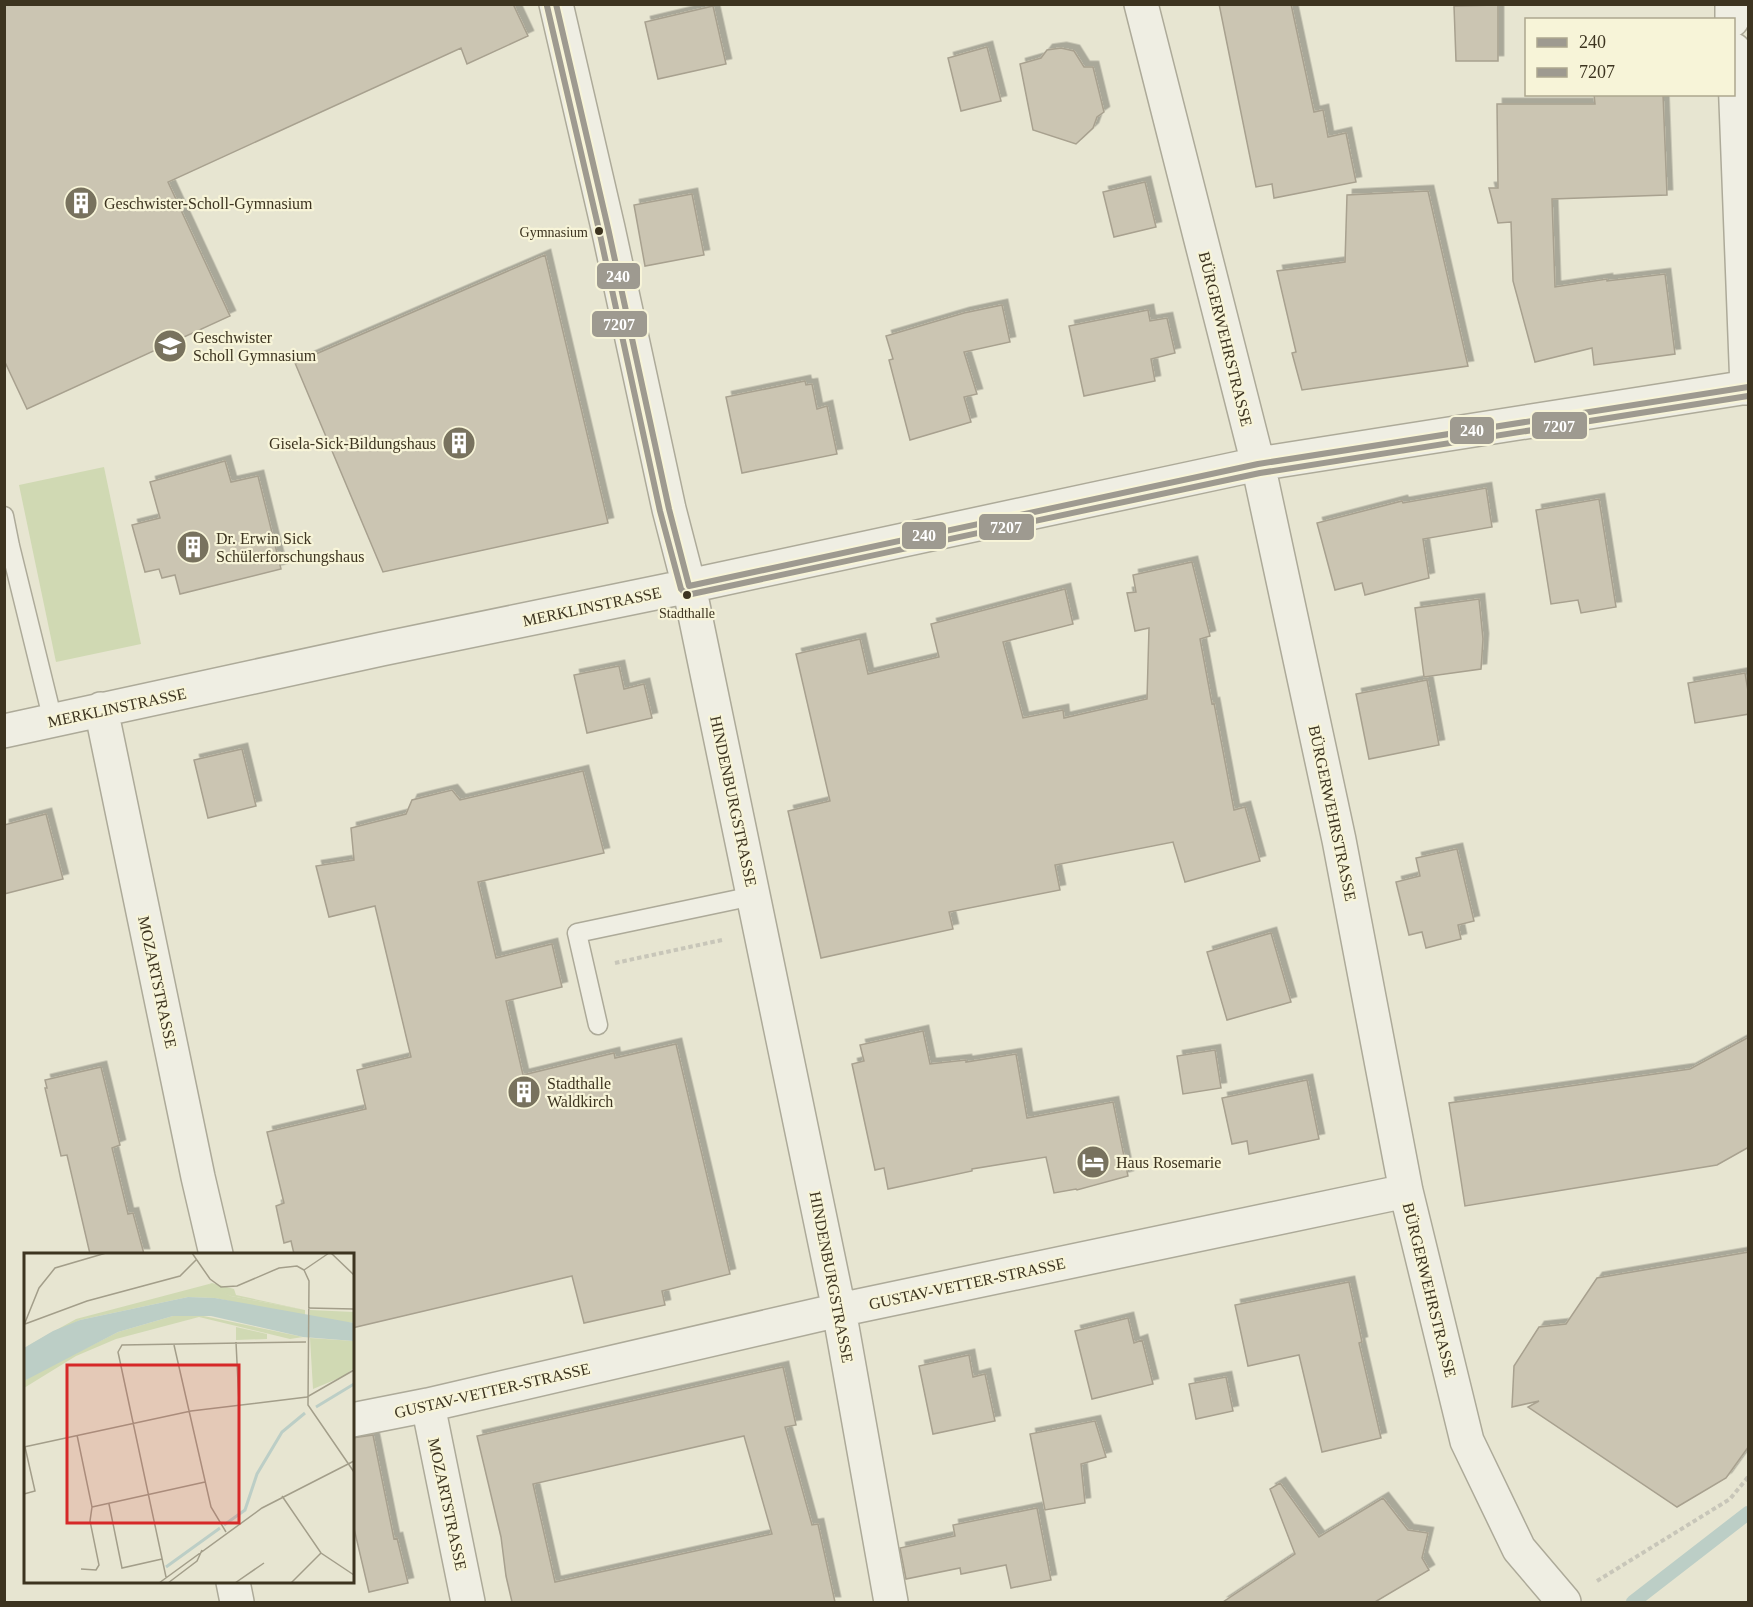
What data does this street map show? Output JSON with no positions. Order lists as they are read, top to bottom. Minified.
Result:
{"streets":{"street":["BÜRGERWEHRSTRASSE","MERKLINSTRASSE","HINDENBURGSTRASSE","MOZARTSTRASSE","GUSTAV-VETTER-STRASSE"]},"crossings":[["BÜRGERWEHRSTRASSE","MERKLINSTRASSE"],["BÜRGERWEHRSTRASSE","GUSTAV-VETTER-STRASSE"],["MERKLINSTRASSE","HINDENBURGSTRASSE"],["MERKLINSTRASSE","MOZARTSTRASSE"],["HINDENBURGSTRASSE","GUSTAV-VETTER-STRASSE"],["MOZARTSTRASSE","GUSTAV-VETTER-STRASSE"]],"places":{"building":["Geschwister-Scholl-Gymnasium","Gisela-Sick-Bildungshaus","Dr. Erwin Sick Schülerforschungshaus","Stadthalle Waldkirch"],"other":["Gymnasium","Stadthalle"],"school or university":["Geschwister Scholl Gymnasium"],"hotel":["Haus Rosemarie"]},"lines":["transit line 240","transit line 7207"],"legend":["240","7207"]}
